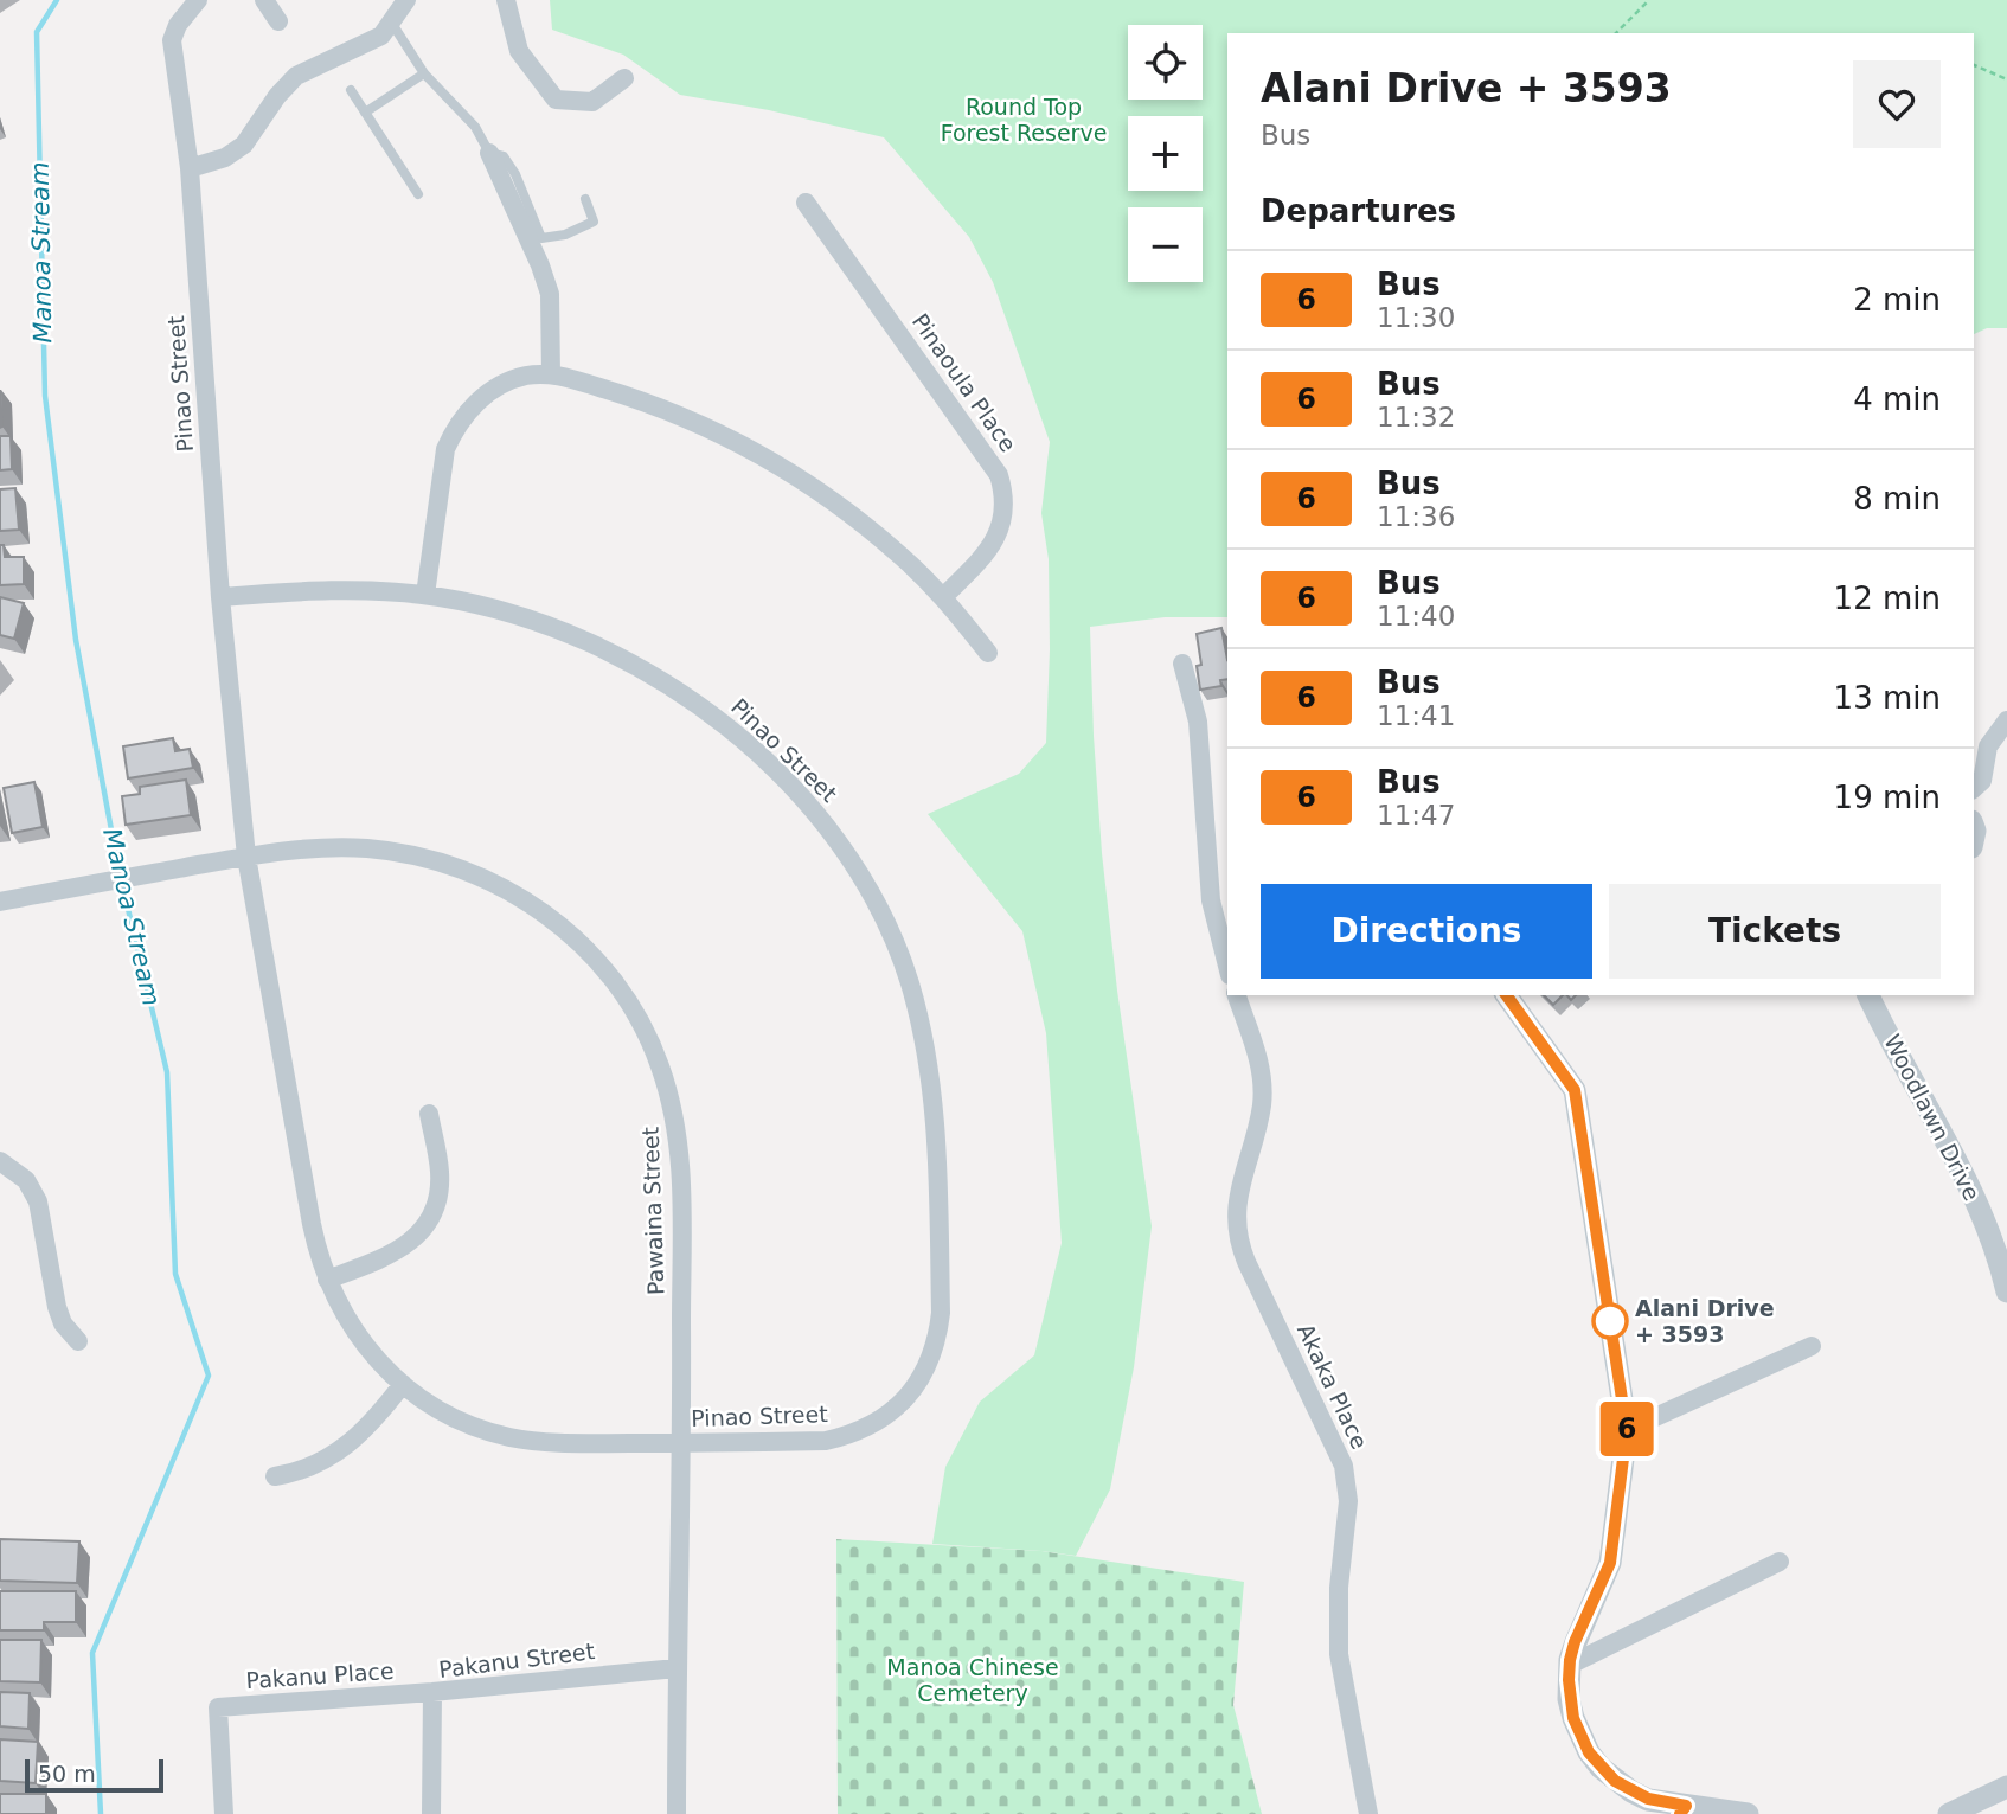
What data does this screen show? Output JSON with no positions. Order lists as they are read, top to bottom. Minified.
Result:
{"streets":{"street":["Pinaoula Place","Pinao Street","Woodlawn Drive","Pawaina Street","Akaka Place","Pakanu Street","Pakanu Place"]},"crossings":[["Pinao Street","Pawaina Street"],["Pawaina Street","Pakanu Street"],["Pakanu Street","Pakanu Place"]],"water":["Manoa Stream"],"parks":["Round Top Forest Reserve","Manoa Chinese Cemetery"],"places":["Alani Drive + 3593"],"lines":["bus line 6"],"scale_bar":"50 m","page":{"on_map":"6","map_buttons":["+","−"],"heading":[["Alani Drive + 3593","Bus"],"Departures"],"list":[{"mark":"6","name":"Bus","note":"11:30","value":"2 min"},{"mark":"6","name":"Bus","note":"11:32","value":"4 min"},{"mark":"6","name":"Bus","note":"11:36","value":"8 min"},{"mark":"6","name":"Bus","note":"11:40","value":"12 min"},{"mark":"6","name":"Bus","note":"11:41","value":"13 min"},{"mark":"6","name":"Bus","note":"11:47","value":"19 min"}],"buttons":["Directions","Tickets"],"scale":"50 m"}}
